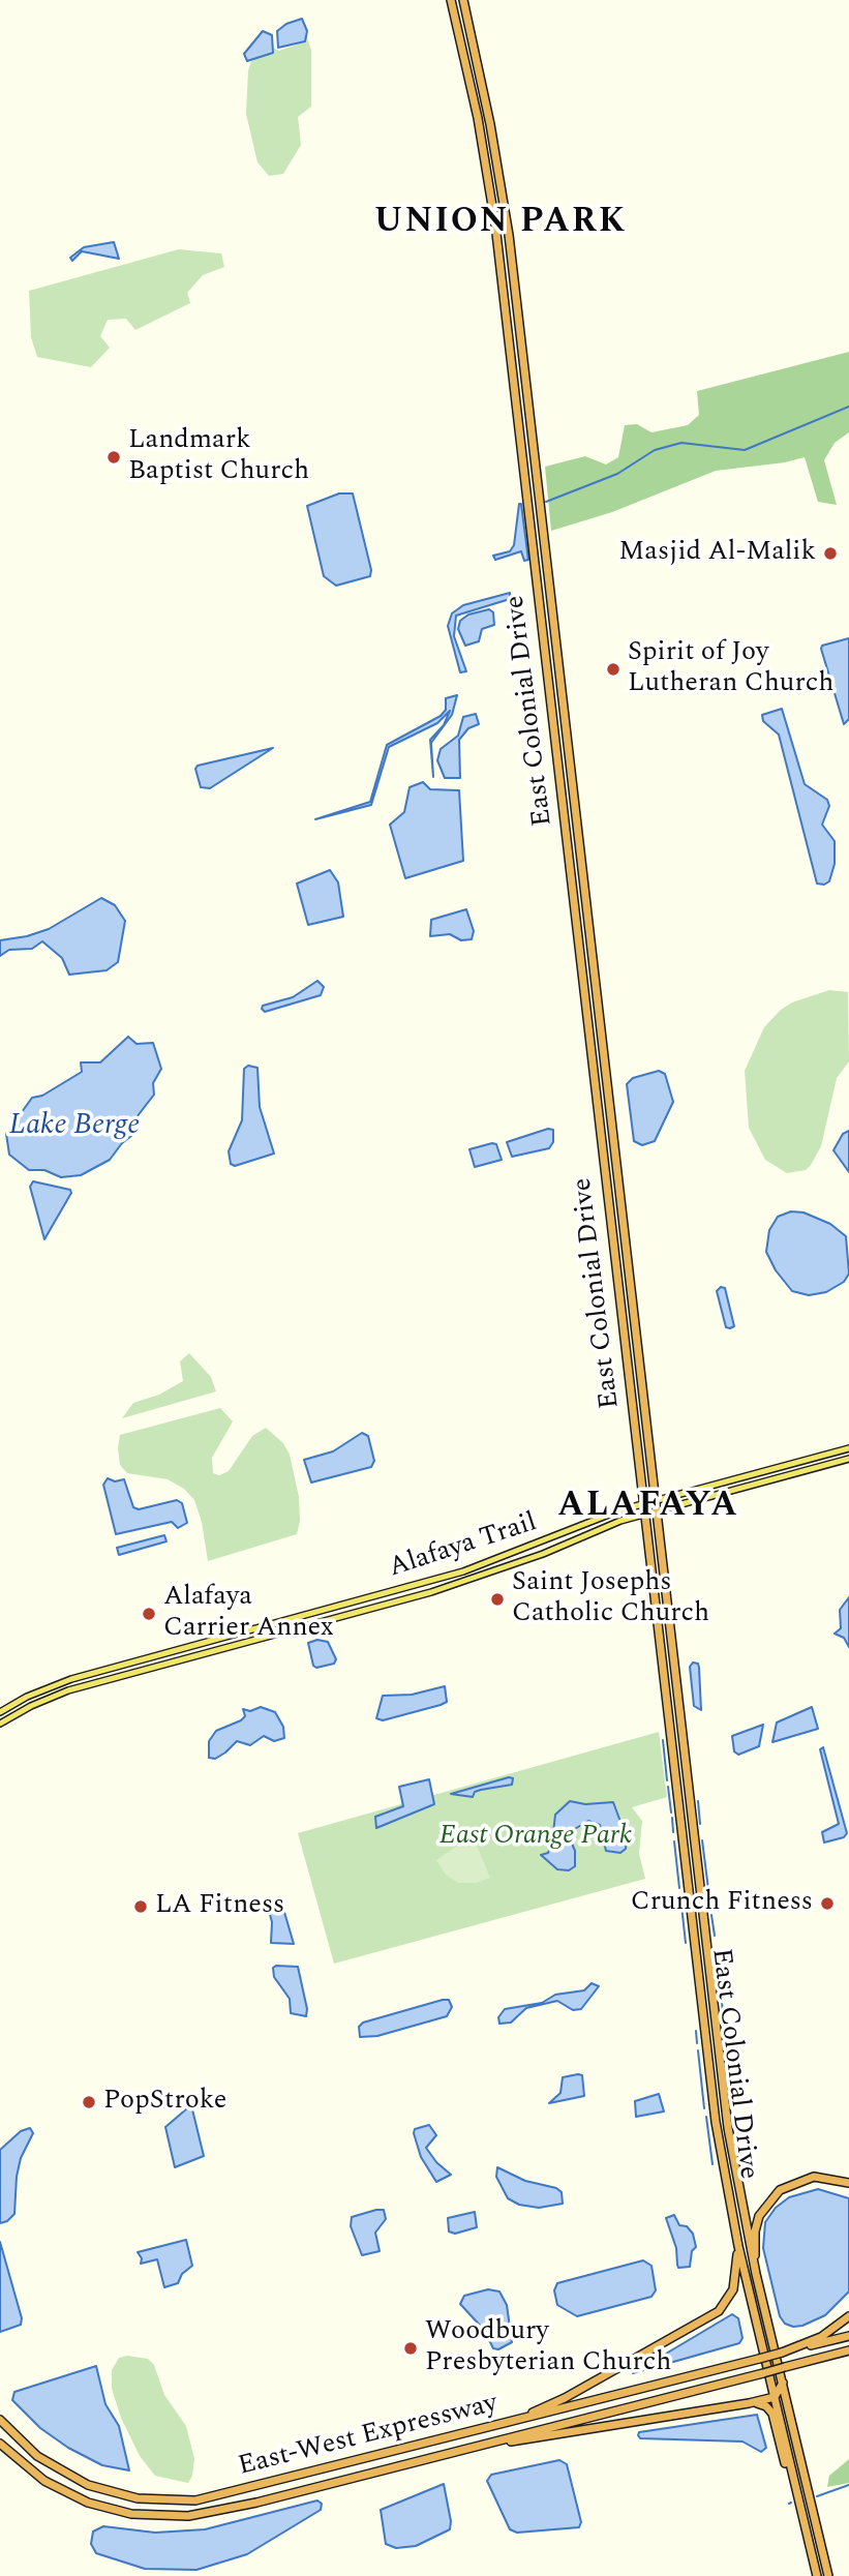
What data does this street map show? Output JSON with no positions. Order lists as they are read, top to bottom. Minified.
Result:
{"streets":{"highway":["East Colonial Drive","East-West Expressway"],"main road":["Alafaya Trail"]},"crossings":[["East Colonial Drive","Alafaya Trail"]],"districts":["UNION PARK","ALAFAYA"],"water":["Lake Berge"],"parks":["East Orange Park"],"places":["Landmark Baptist Church","Masjid Al-Malik","Spirit of Joy Lutheran Church","Saint Josephs Catholic Church","Alafaya Carrier Annex","Crunch Fitness","LA Fitness","PopStroke","Woodbury Presbyterian Church"]}
